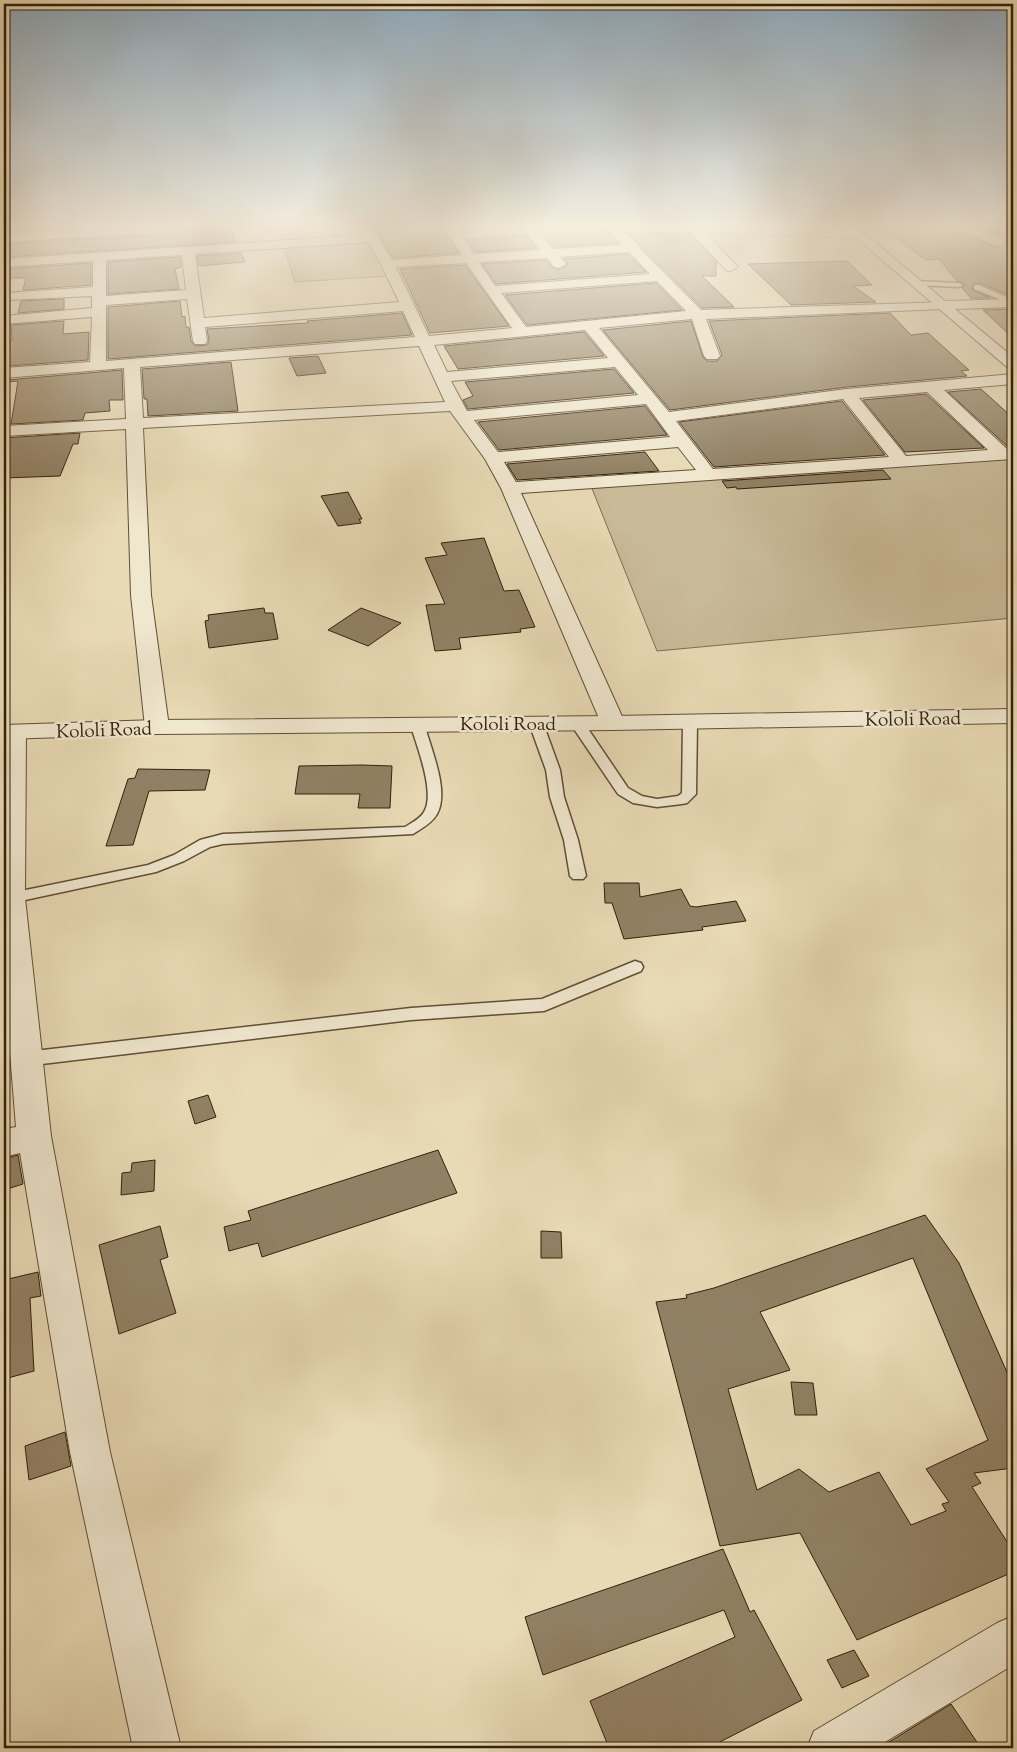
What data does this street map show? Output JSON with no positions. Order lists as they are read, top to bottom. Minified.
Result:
{"streets":{"street":["Kololi Road"]}}
